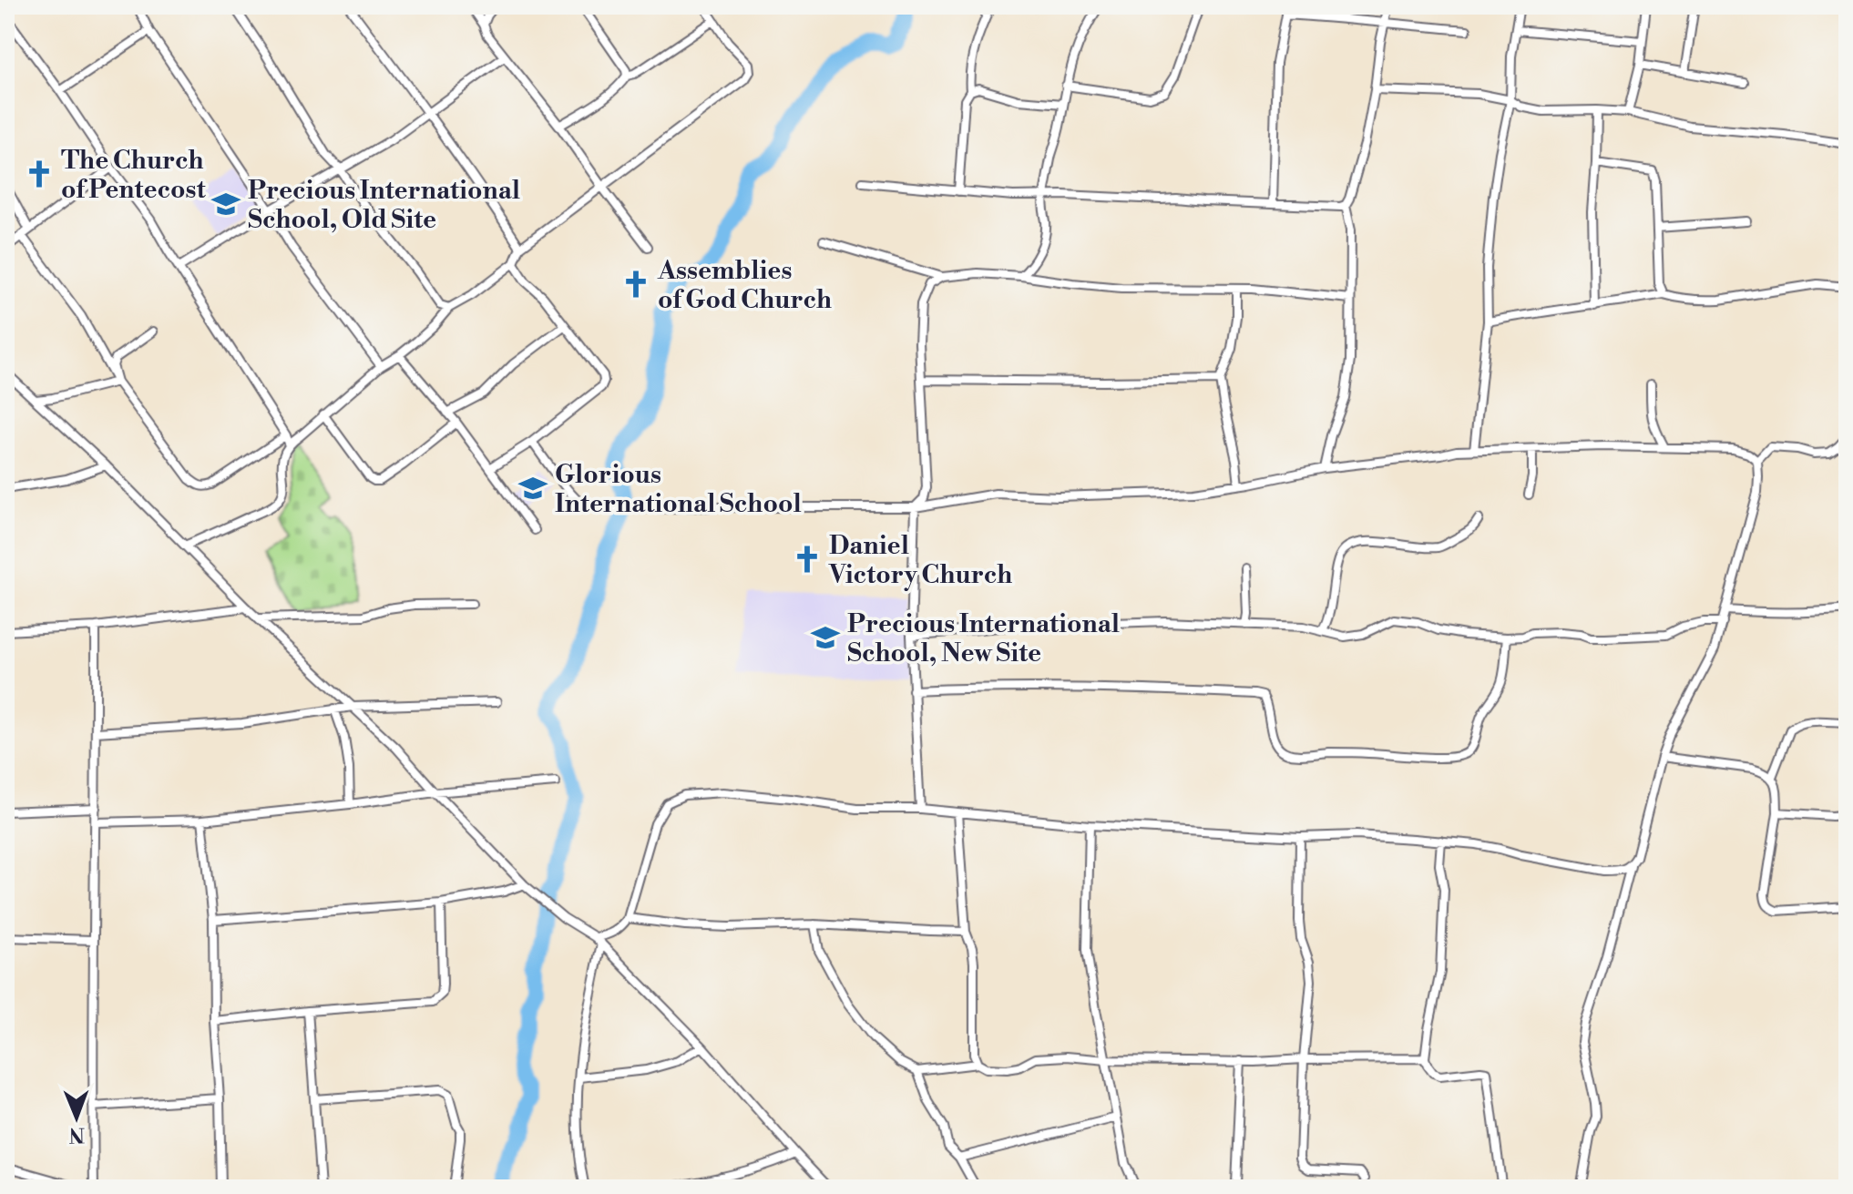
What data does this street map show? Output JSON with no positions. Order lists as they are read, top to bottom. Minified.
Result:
{"places":{"church":["The Church of Pentecost","Assemblies of God Church","Daniel Victory Church"],"school or university":["Precious International School, Old Site","Glorious International School","Precious International School, New Site"]},"north":"bottom"}
